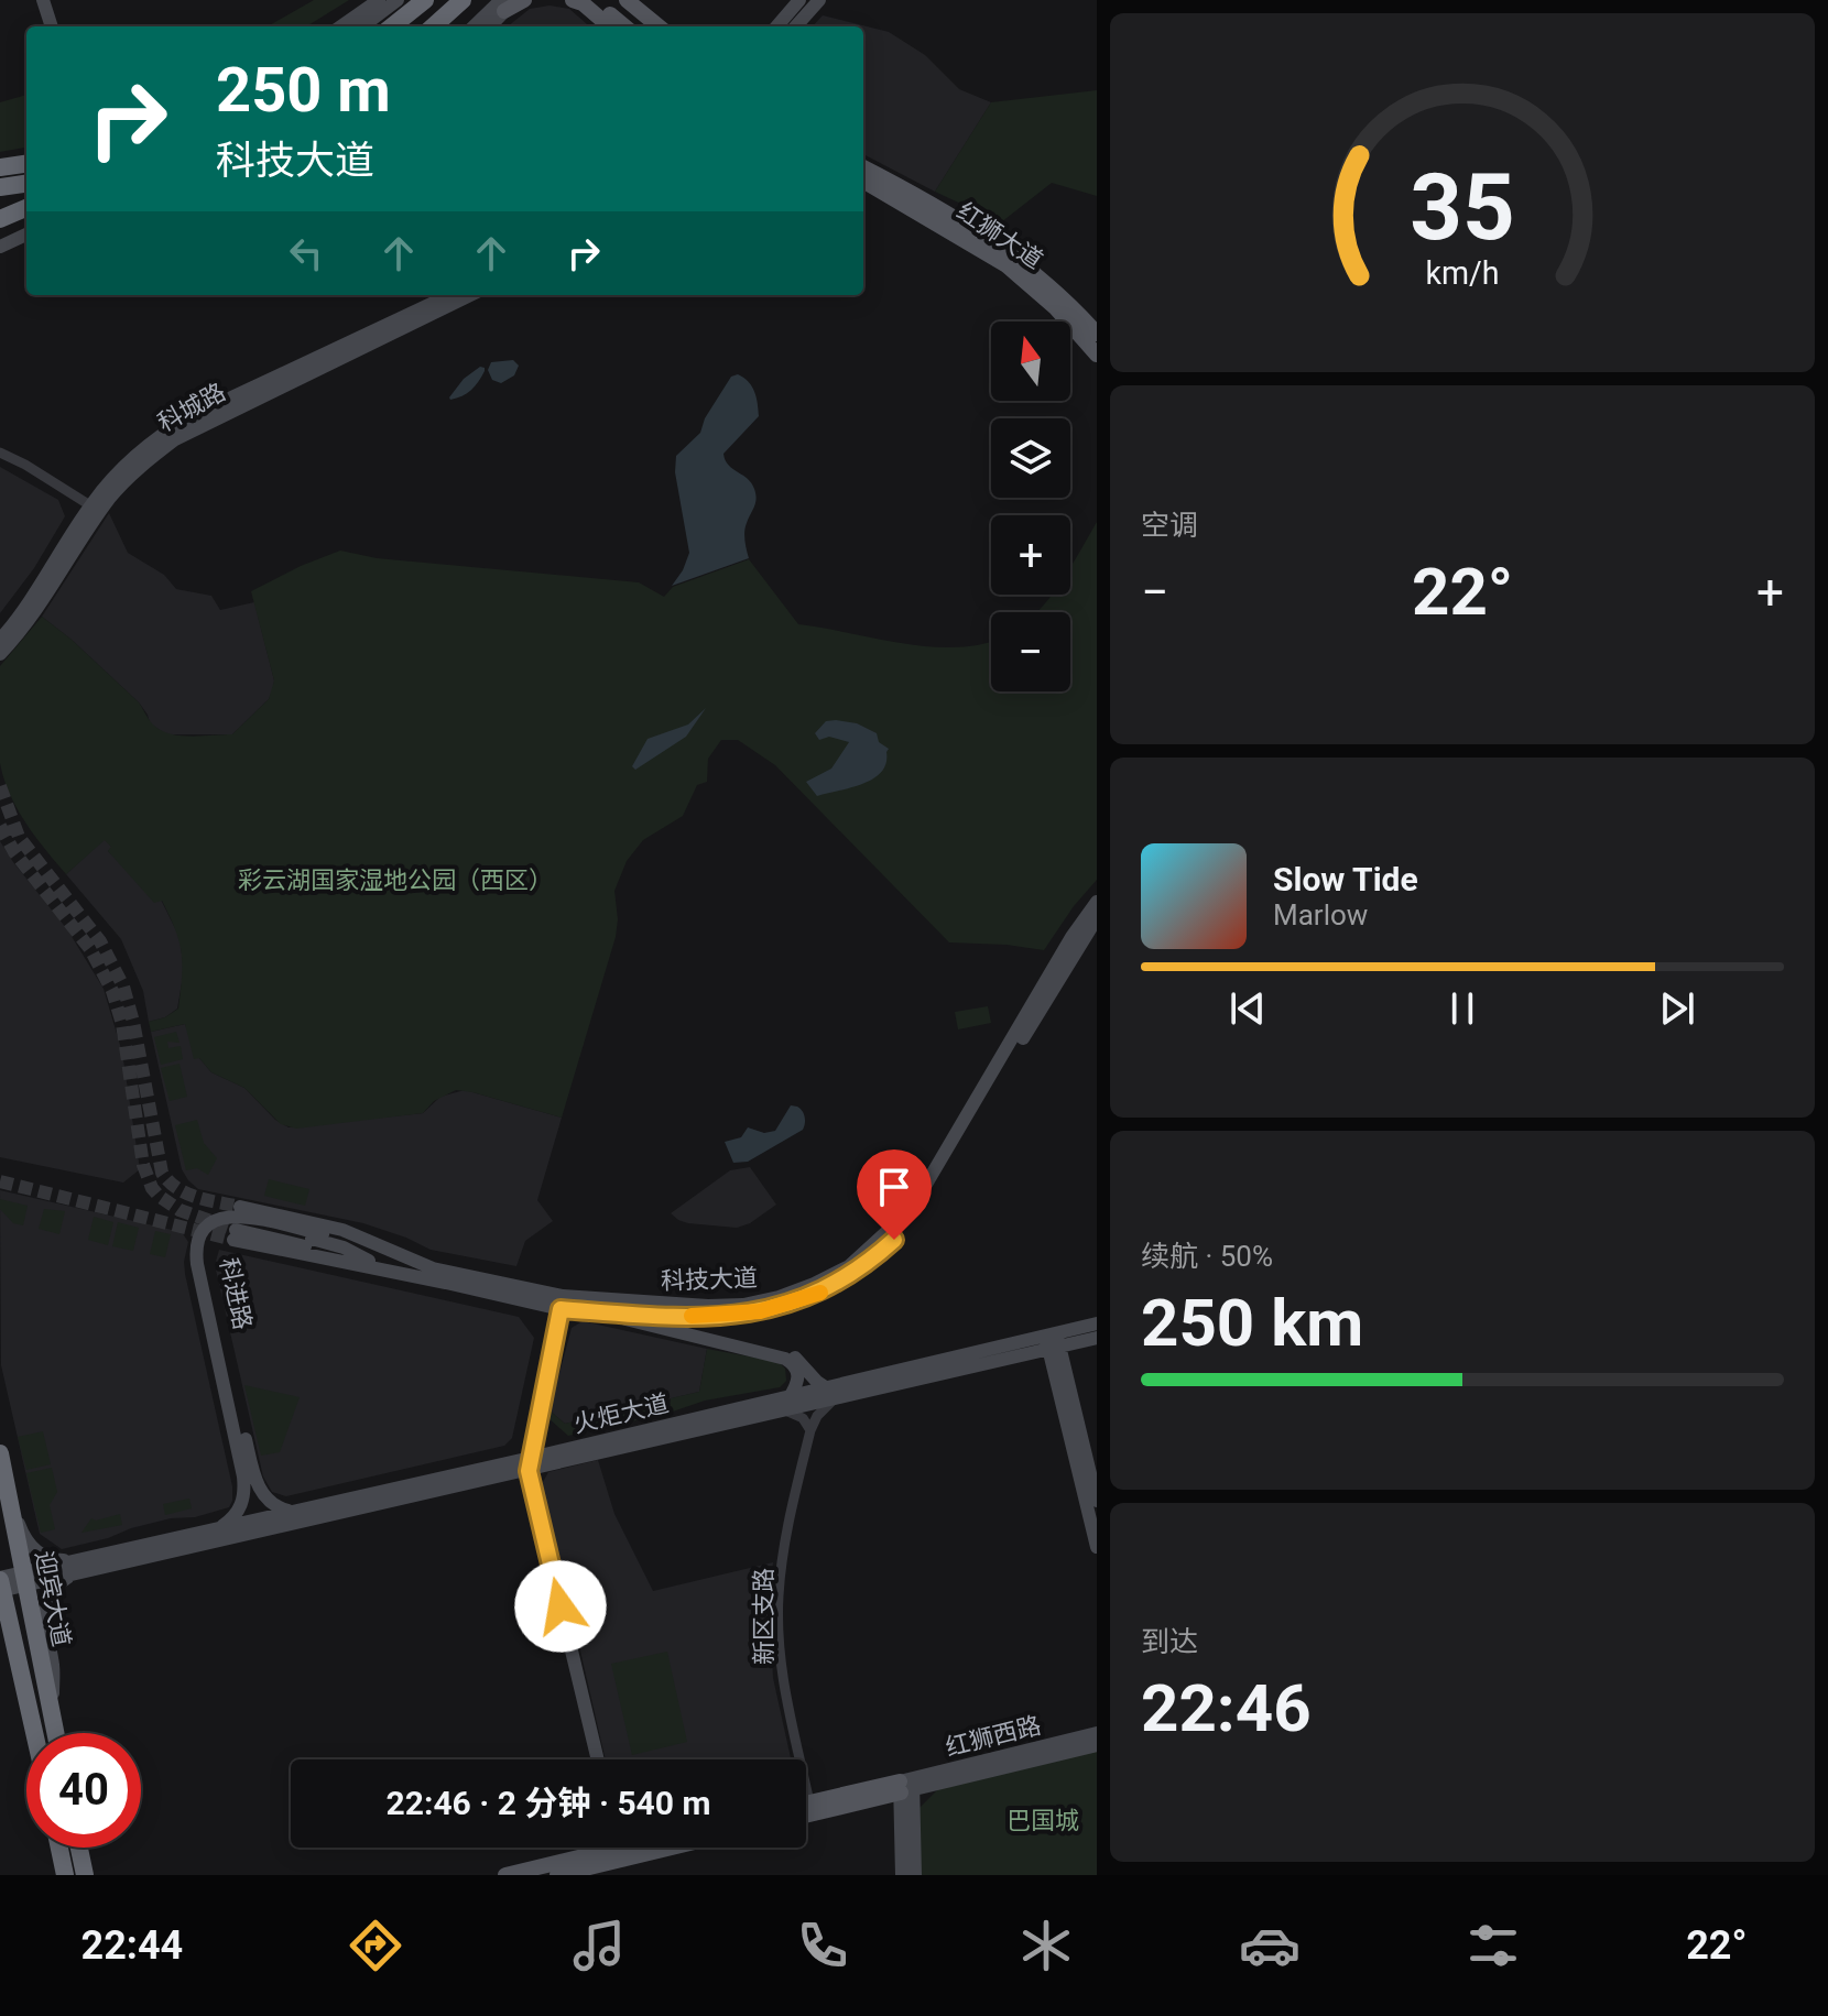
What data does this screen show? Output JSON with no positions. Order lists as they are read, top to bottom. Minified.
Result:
{"streets":{"highway":["迎宾大道"],"main road":["红狮大道","科城路","科技大道","科进路","火炬大道","红狮西路"],"street":["新区支路"]},"crossings":[["科技大道","科进路"],["火炬大道","迎宾大道"]],"parks":["彩云湖国家湿地公园（西区）","巴国城"],"north":"top","page":{"turn":["250 m","科技大道"],"map_buttons":["+","−"],"tile":["空调",["续航 · 50%","250 km"],["到达","22:46"]],"heat":["−","22°","+"],"song":["Slow Tide","Marlow"],"limit":"40","trip":"22:46 · 2 分钟 · 540 m","tabs":["22:44","22°"],"gauge":["35","km/h"]}}
